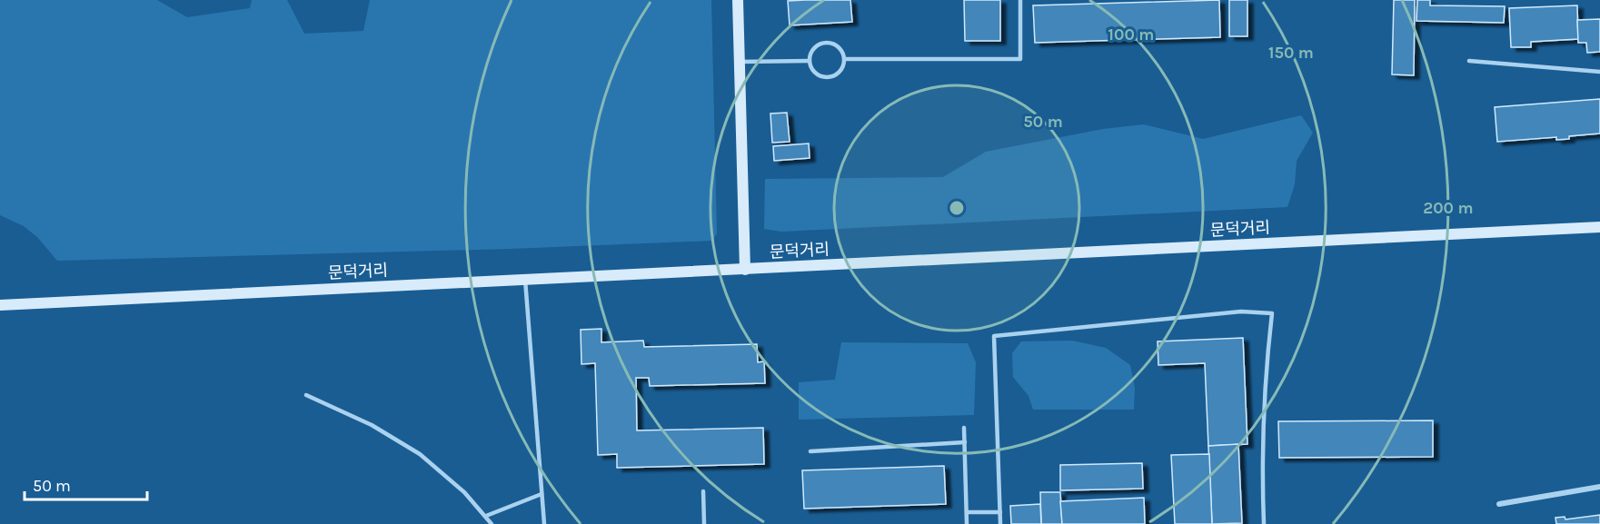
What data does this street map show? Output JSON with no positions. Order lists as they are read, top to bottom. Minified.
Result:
{"streets":{"main road":["문덕거리"]},"scale_bar":"50 m","rings":["100 m","150 m","50 m","200 m"]}
